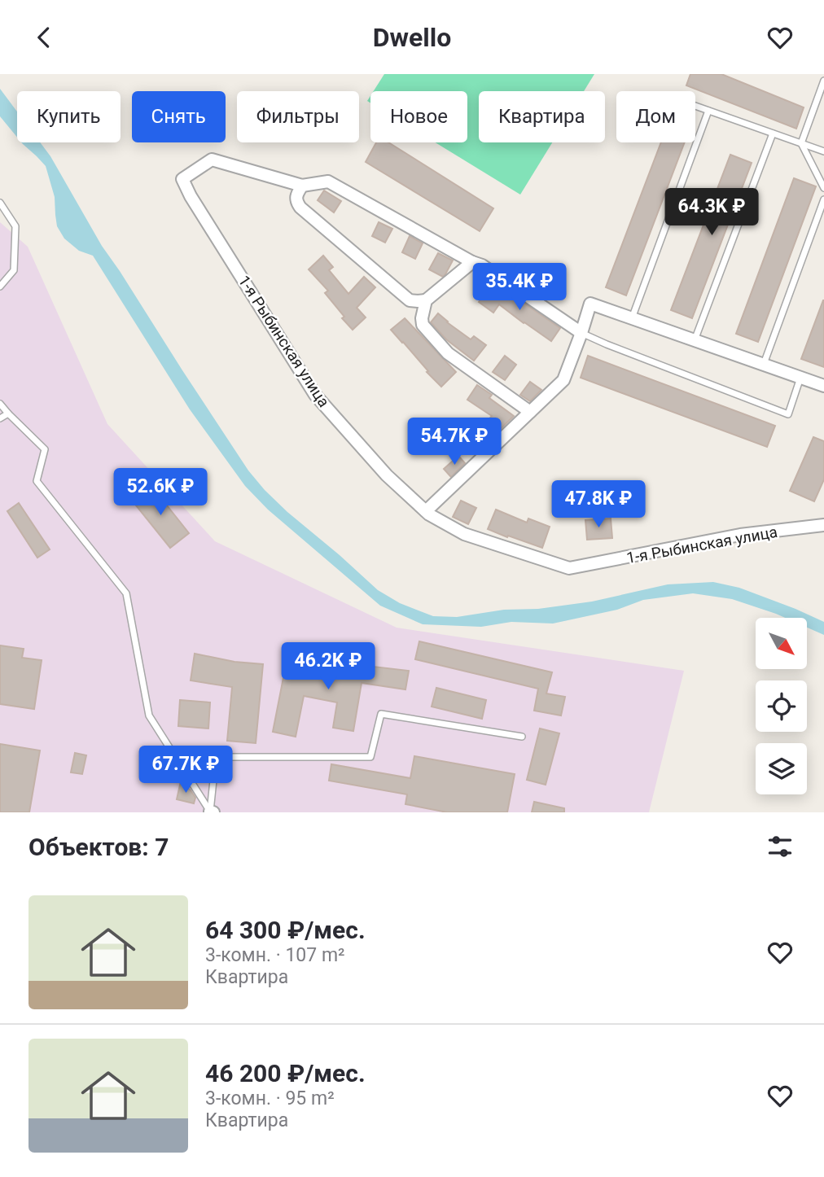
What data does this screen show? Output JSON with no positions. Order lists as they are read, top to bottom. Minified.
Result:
{"streets":{"street":["1-я Рыбинская улица"]},"north":"bottom right","page":{"header":"Dwello","chip":["Купить","Снять","Фильтры","Новое","Квартира","Дом"],"price":["64.3K ₽","35.4K ₽","54.7K ₽","52.6K ₽","47.8K ₽","46.2K ₽","67.7K ₽"],"heading":"Объектов: 7","list":[{"name":"64 300 ₽/мес.","note":"3-комн. · 107 m² · Квартира"},{"name":"46 200 ₽/мес.","note":"3-комн. · 95 m² · Квартира"}]}}
